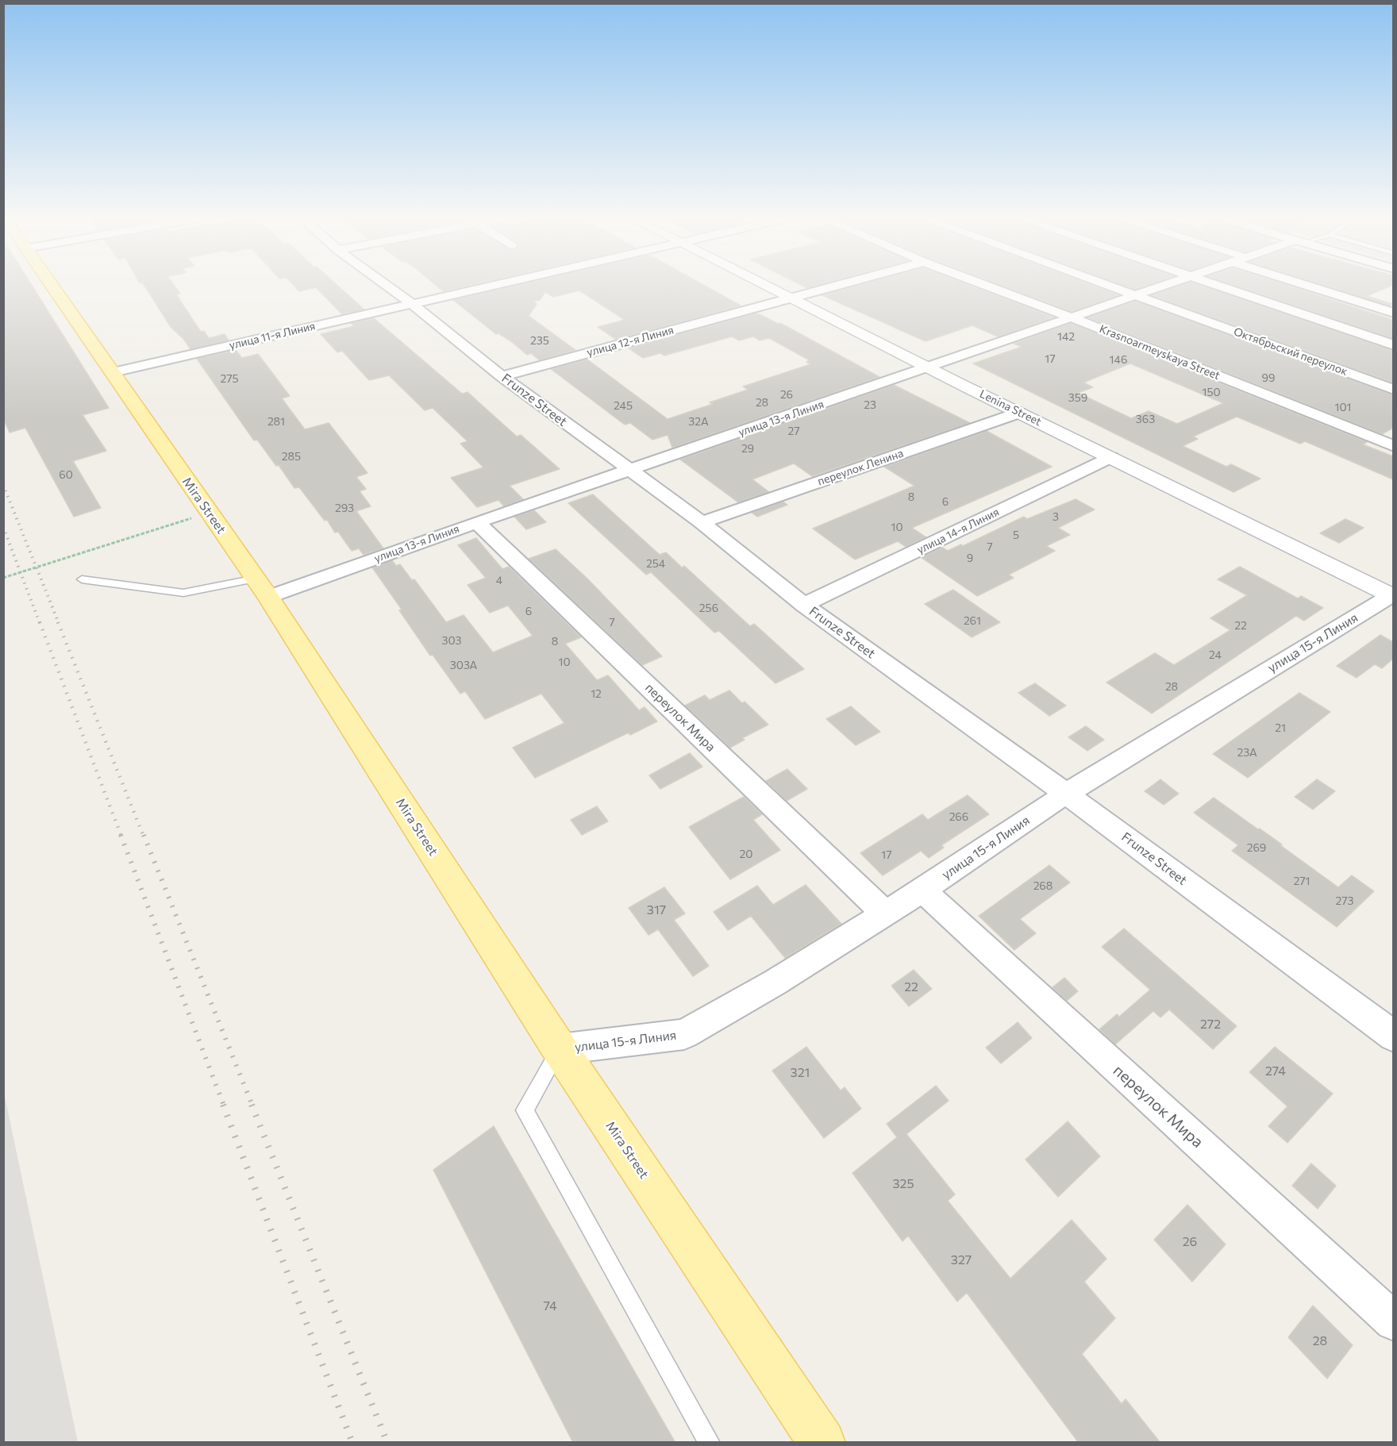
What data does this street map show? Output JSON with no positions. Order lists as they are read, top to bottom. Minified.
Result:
{"streets":{"main road":["Lenina Street","Mira Street"],"street":["улица 11-я Линия","улица 12-я Линия","Октябрьский переулок","Krasnoarmeyskaya Street","Frunze Street","улица 13-я Линия","переулок Ленина","улица 14-я Линия","улица 15-я Линия","переулок Мира"]},"crossings":[["улица 11-я Линия","Frunze Street"],["улица 11-я Линия","Mira Street"],["улица 12-я Линия","Frunze Street"],["улица 12-я Линия","Lenina Street"],["Октябрьский переулок","улица 13-я Линия"],["Krasnoarmeyskaya Street","улица 13-я Линия"],["Frunze Street","улица 13-я Линия"],["Frunze Street","переулок Ленина"],["Frunze Street","улица 14-я Линия"],["Frunze Street","улица 15-я Линия"],["Lenina Street","улица 13-я Линия"],["Lenina Street","переулок Ленина"],["Lenina Street","улица 14-я Линия"],["Lenina Street","улица 15-я Линия"],["улица 13-я Линия","Mira Street"],["улица 13-я Линия","переулок Мира"],["Mira Street","улица 15-я Линия"],["улица 15-я Линия","переулок Мира"]],"house_numbers":["142","235","17","146","99","275","150","26","359","28","23","245","101","363","281","32А","27","29","285","60","8","6","293","3","10","5","7","9","254","4","256","6","261","7","22","303","8","24","10","303А","28","12","21","23А","266","269","20","17","271","268","273","317","22","272","274","321","325","26","327","74","28"]}
